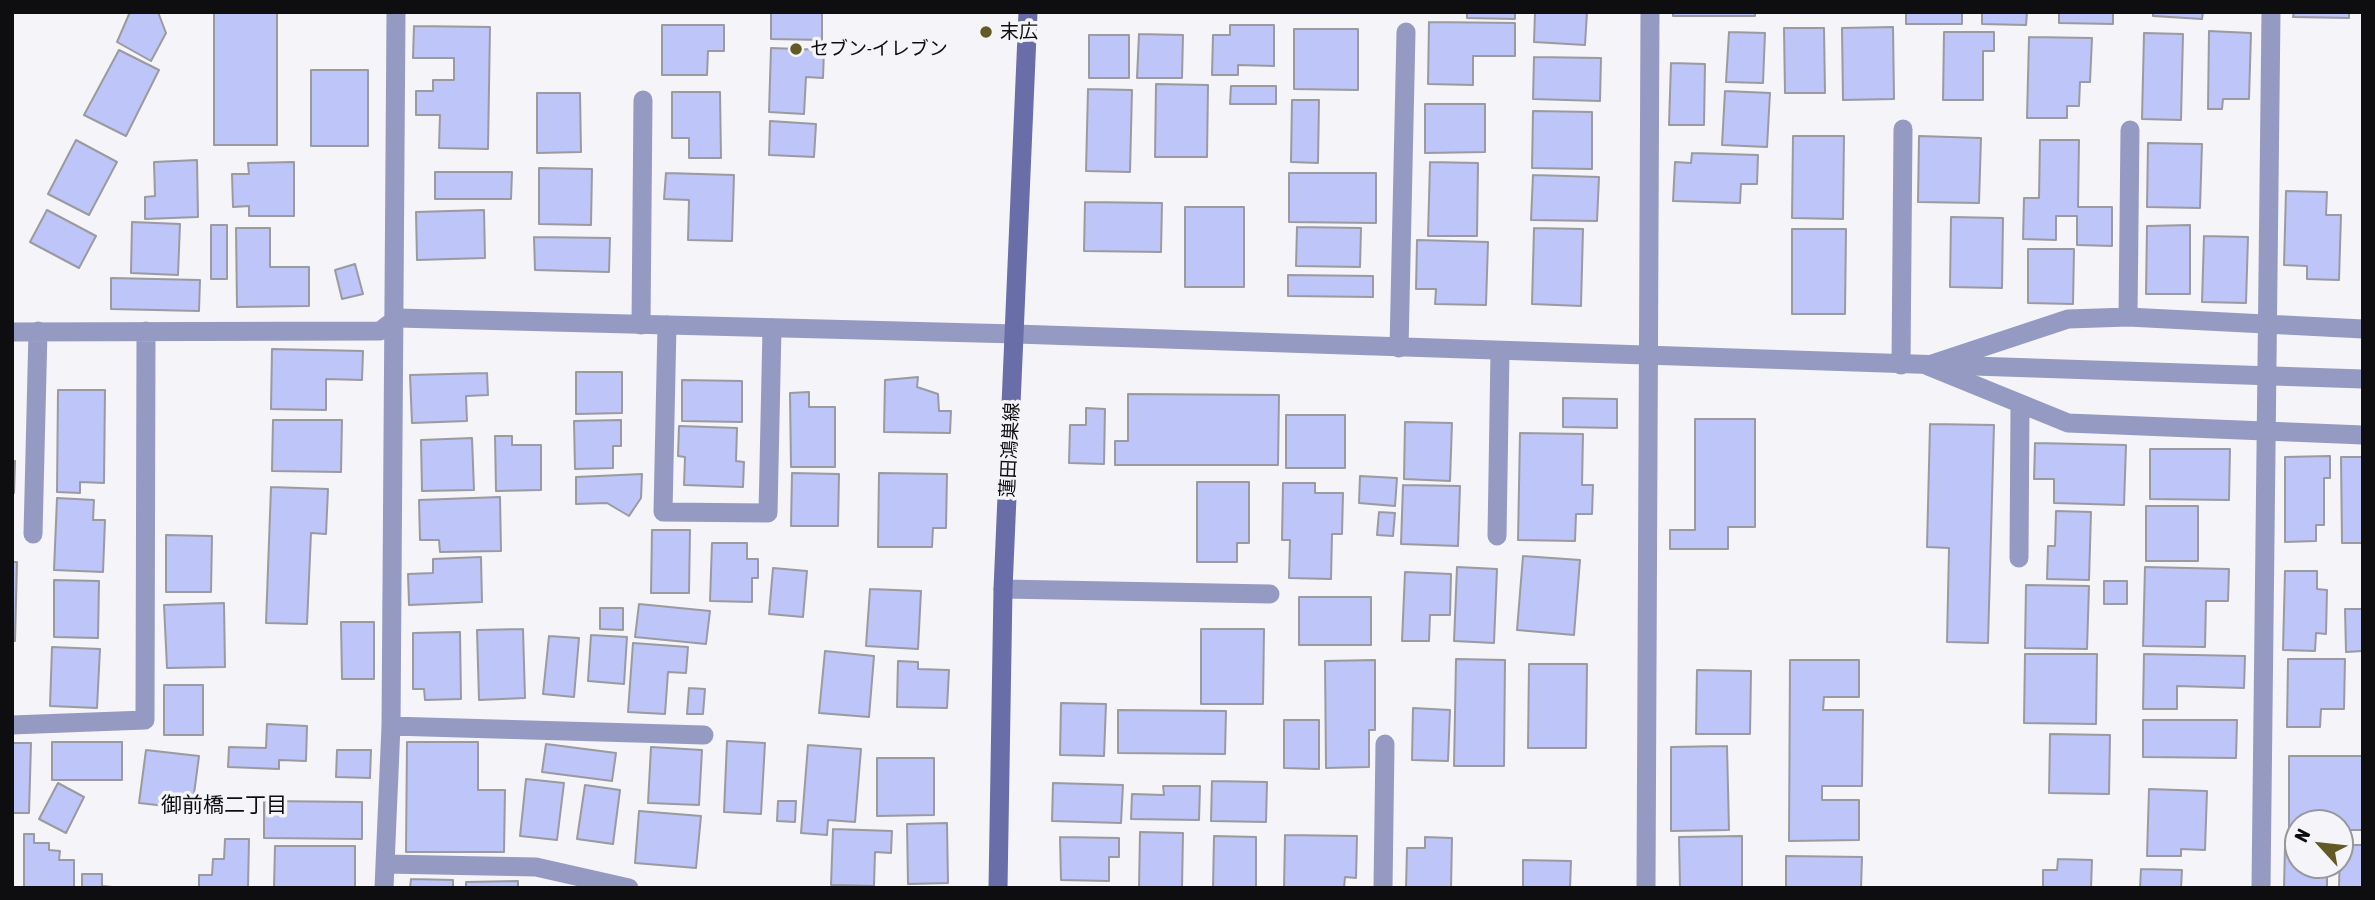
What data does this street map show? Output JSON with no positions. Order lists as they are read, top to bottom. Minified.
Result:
{"streets":{"main road":["蓮田鴻巣線"]},"districts":["御前橋二丁目"],"places":["末広","セブン-イレブン"],"north":"top left"}
